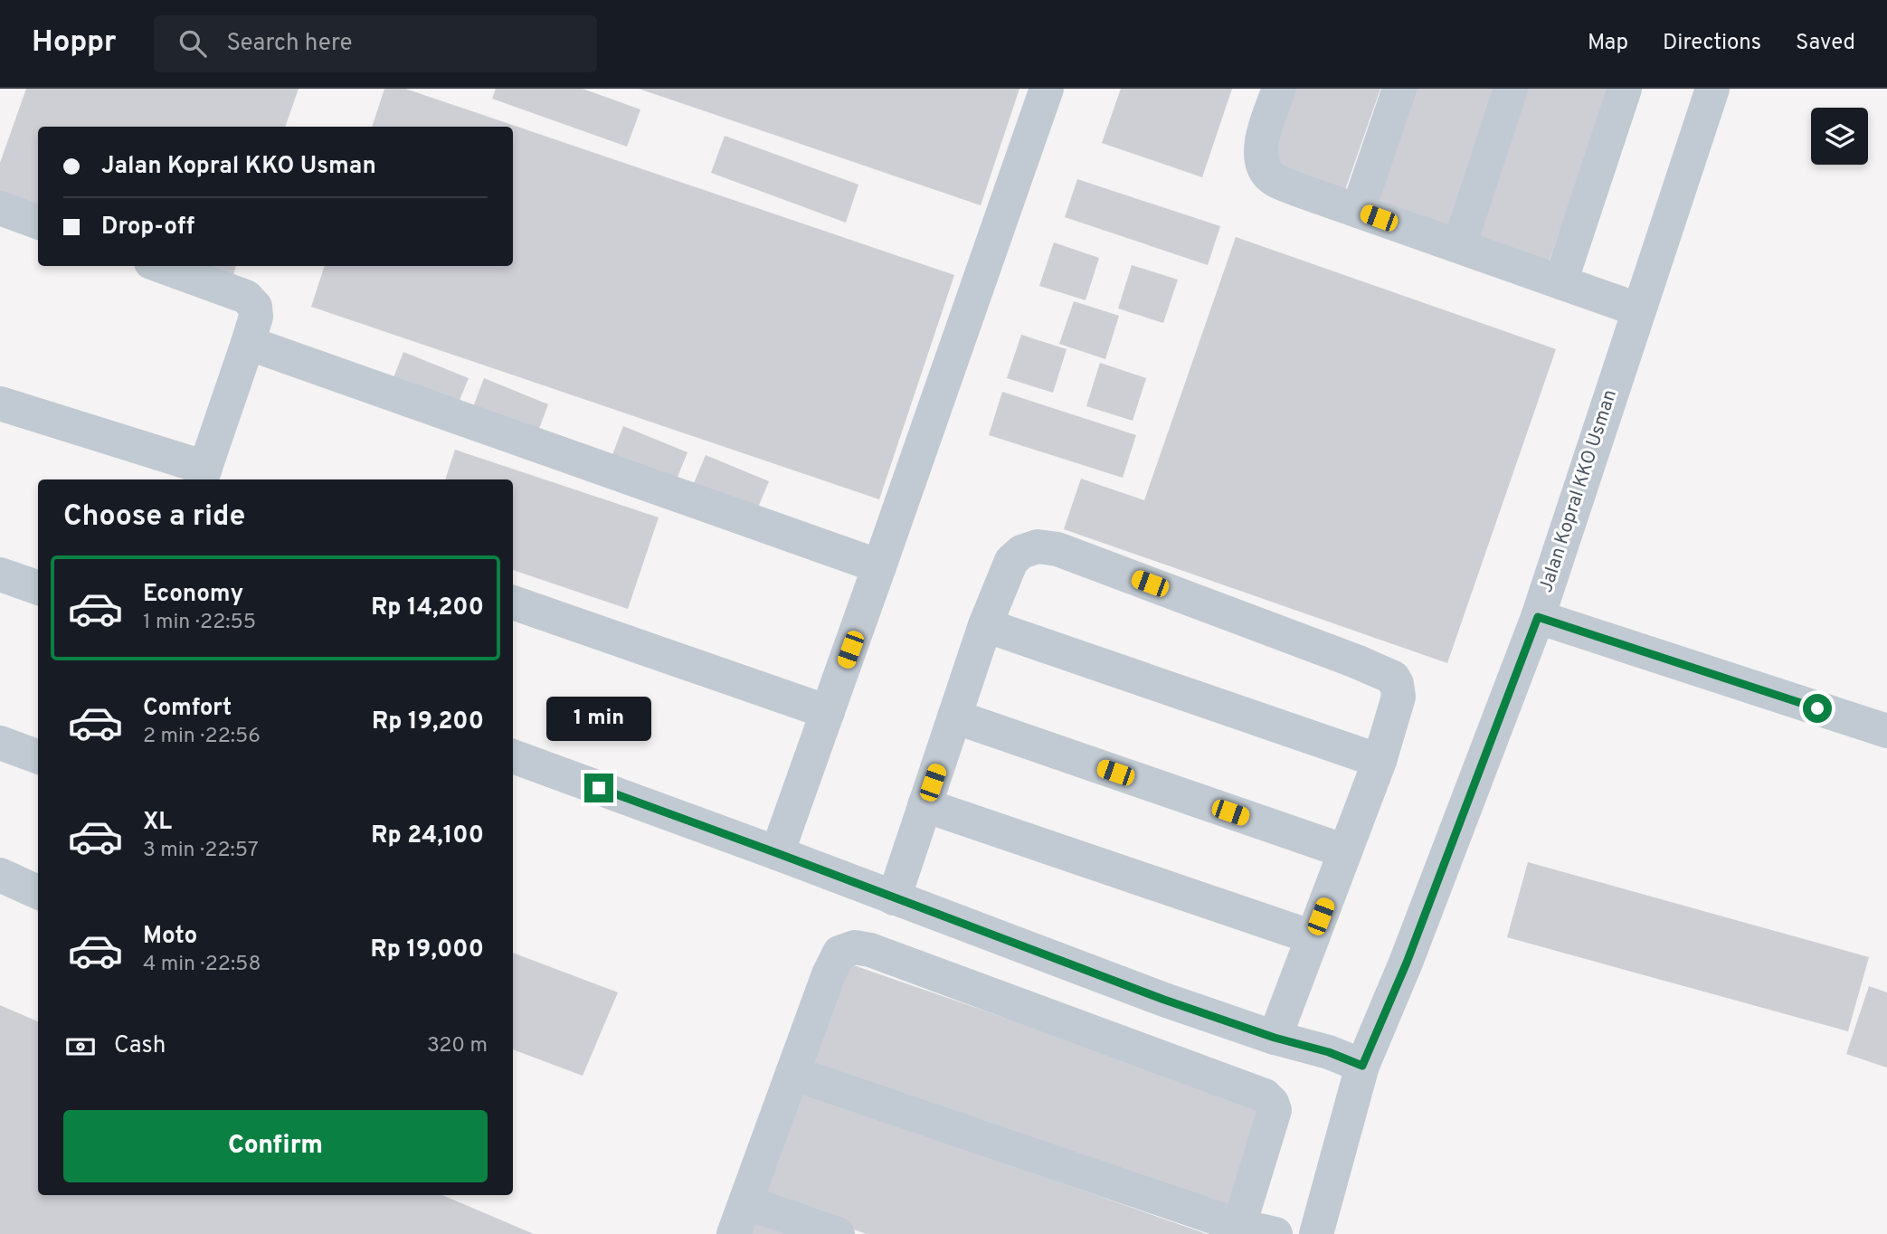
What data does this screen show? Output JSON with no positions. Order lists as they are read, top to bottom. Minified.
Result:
{"streets":{"lane":["Jalan Kopral KKO Usman"]},"page":{"header":"Hoppr","search":"Search here","nav":["Map","Directions","Saved"],"banner":["Jalan Kopral KKO Usman","Drop-off"],"heading":"Choose a ride","list":[{"name":"Economy","note":"1 min · 22:55","value":"Rp 14,200"},{"name":"Comfort","note":"2 min · 22:56","value":"Rp 19,200"},{"name":"XL","note":"3 min · 22:57","value":"Rp 24,100"},{"name":"Moto","note":"4 min · 22:58","value":"Rp 19,000"}],"bubble":"1 min","pay":["Cash","320 m"],"buttons":"Confirm"}}
